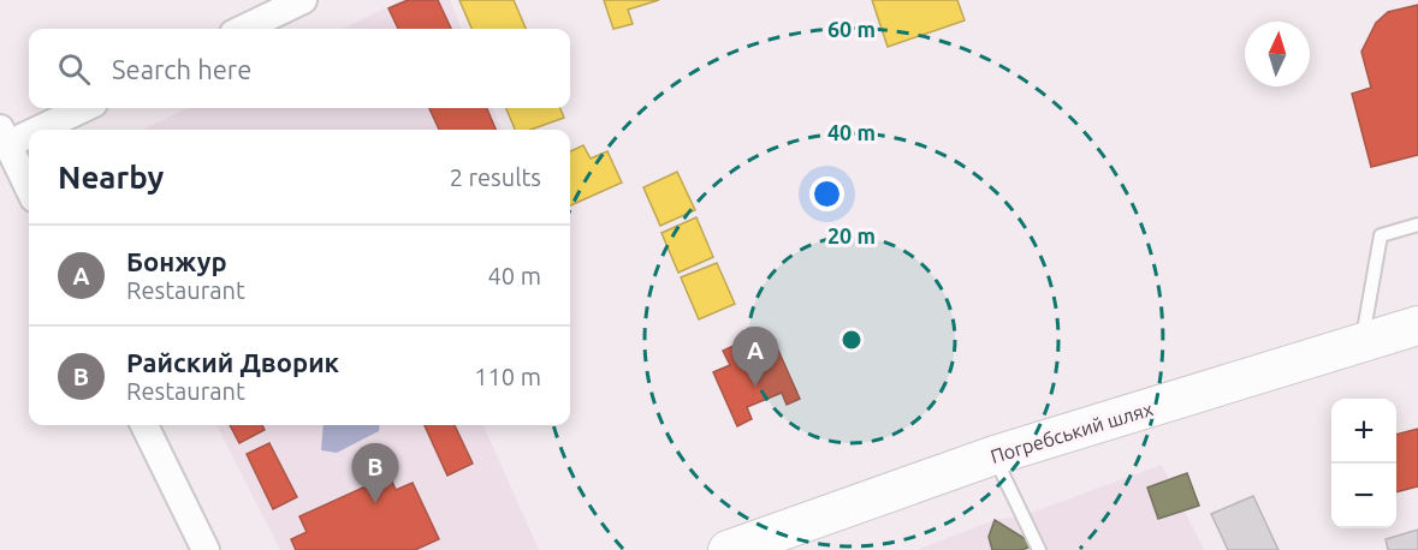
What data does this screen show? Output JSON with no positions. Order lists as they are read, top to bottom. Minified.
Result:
{"streets":{"main road":["Погребський шлях"]},"north":"top","page":{"search":"Search here","heading":["Nearby","2 results"],"list":[{"mark":"A","name":"Бонжур","note":"Restaurant","value":"40 m"},{"mark":"B","name":"Райский Дворик","note":"Restaurant","value":"110 m"}],"pins":["A","B"],"map_buttons":["+","−"]},"rings":["60 m","40 m","20 m"]}
